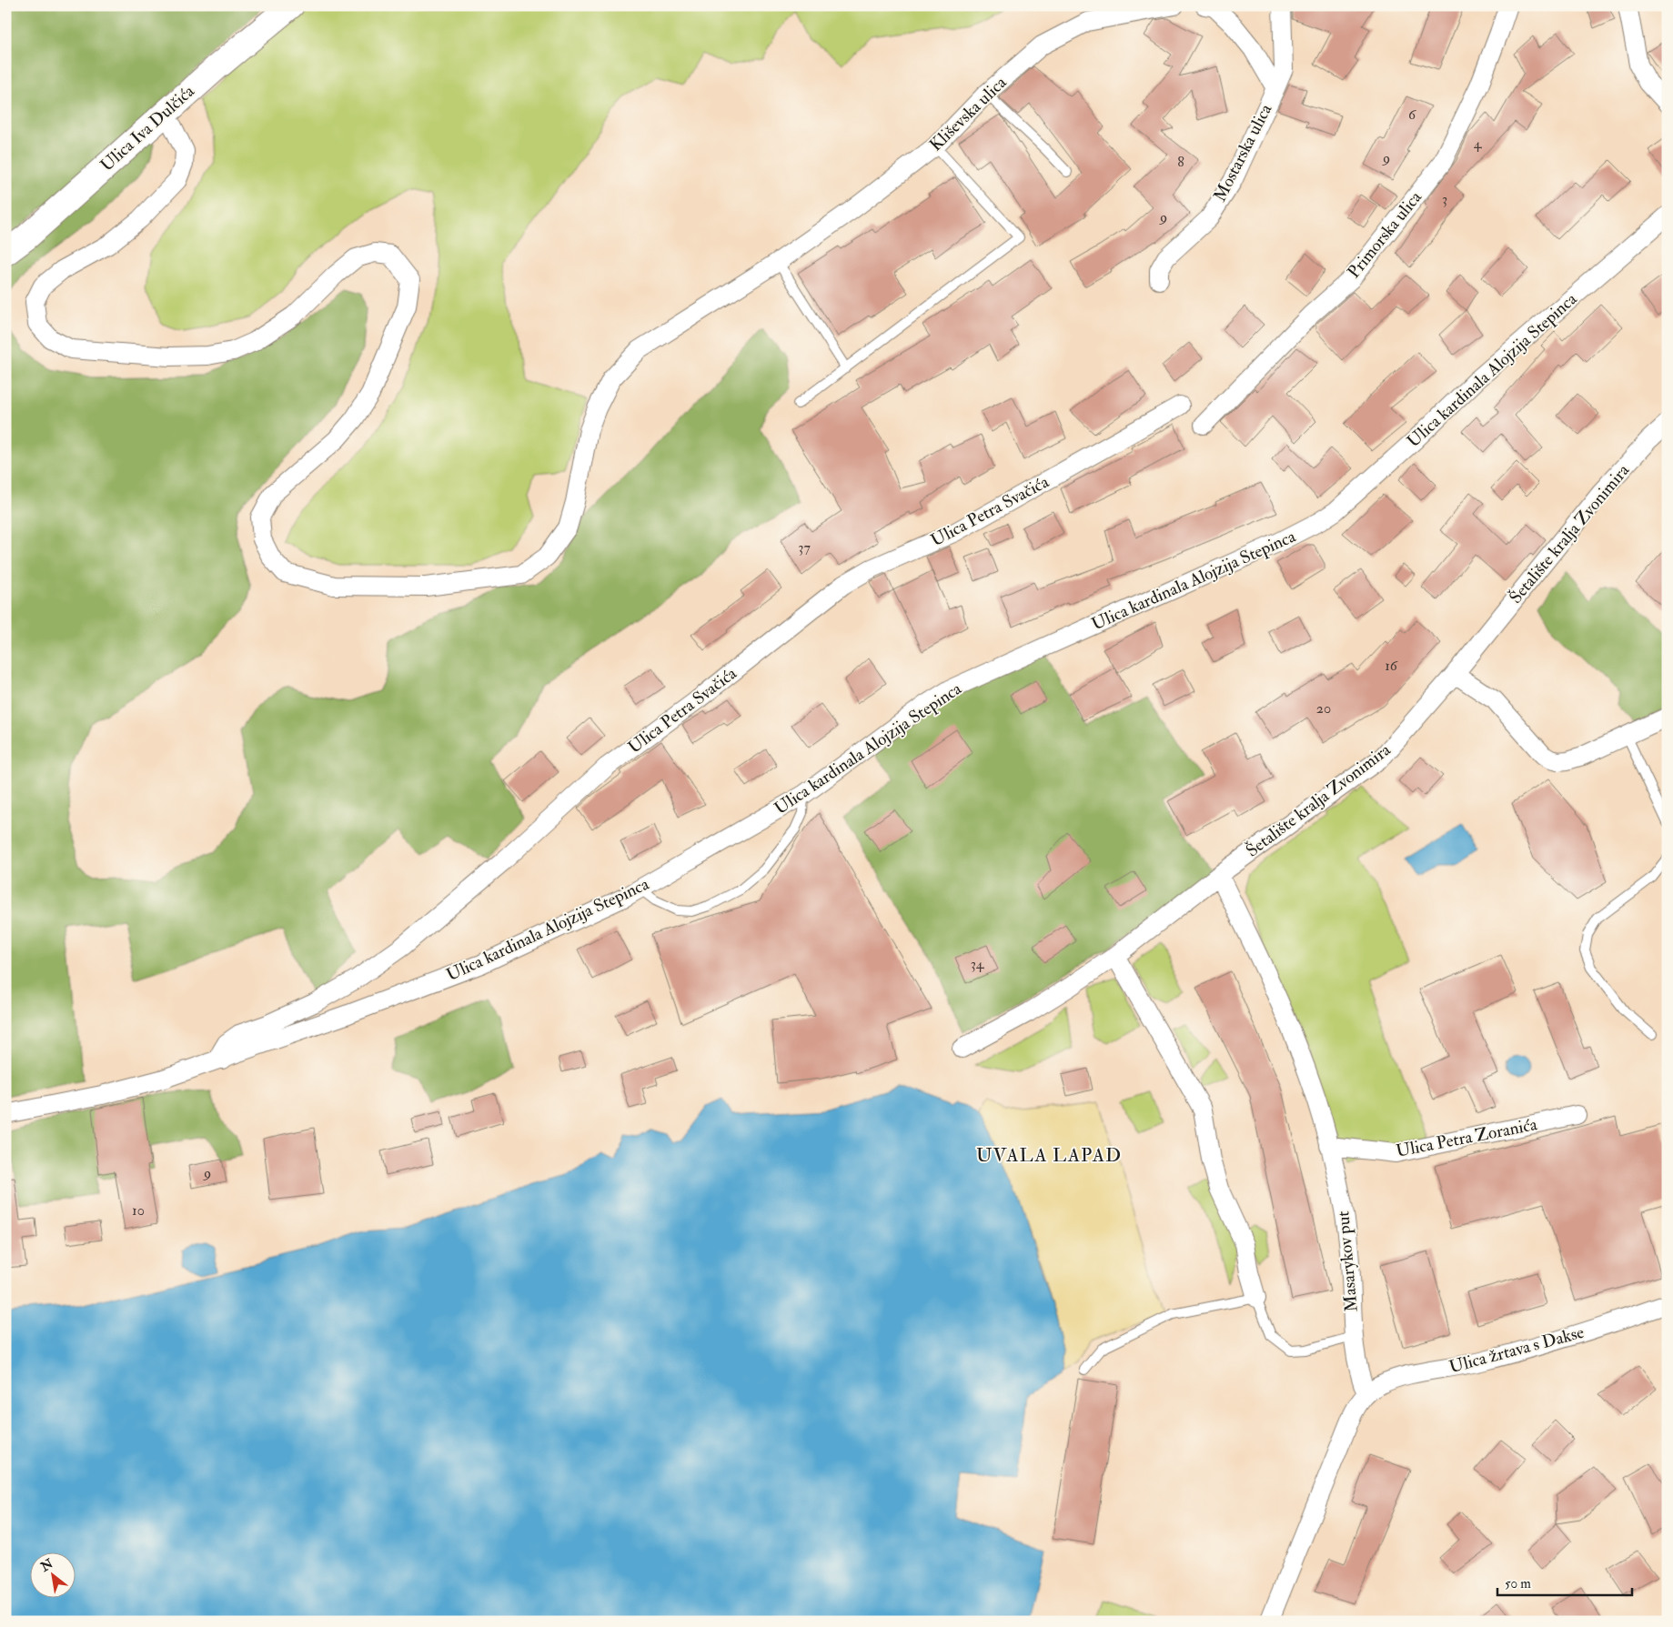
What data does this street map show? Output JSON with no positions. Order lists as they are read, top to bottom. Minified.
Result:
{"streets":{"main road":["Ulica Iva Dulčića"],"street":["Kliševska ulica","Mostarska ulica","Primorska ulica","Ulica kardinala Alojzija Stepinca","Ulica Petra Svačića","Šetalište kralja Zvonimira","Ulica Petra Zoranića","Masarykov put","Ulica žrtava s Dakse"]},"crossings":[["Kliševska ulica","Ulica Iva Dulčića"],["Ulica kardinala Alojzija Stepinca","Ulica Petra Svačića"],["Šetalište kralja Zvonimira","Masarykov put"],["Ulica Petra Zoranića","Masarykov put"],["Masarykov put","Ulica žrtava s Dakse"]],"districts":["UVALA LAPAD"],"house_numbers":["6","4","9","8","3","9","37","16","20","34","9","10"],"scale_bar":"50 m","north":"top left"}
